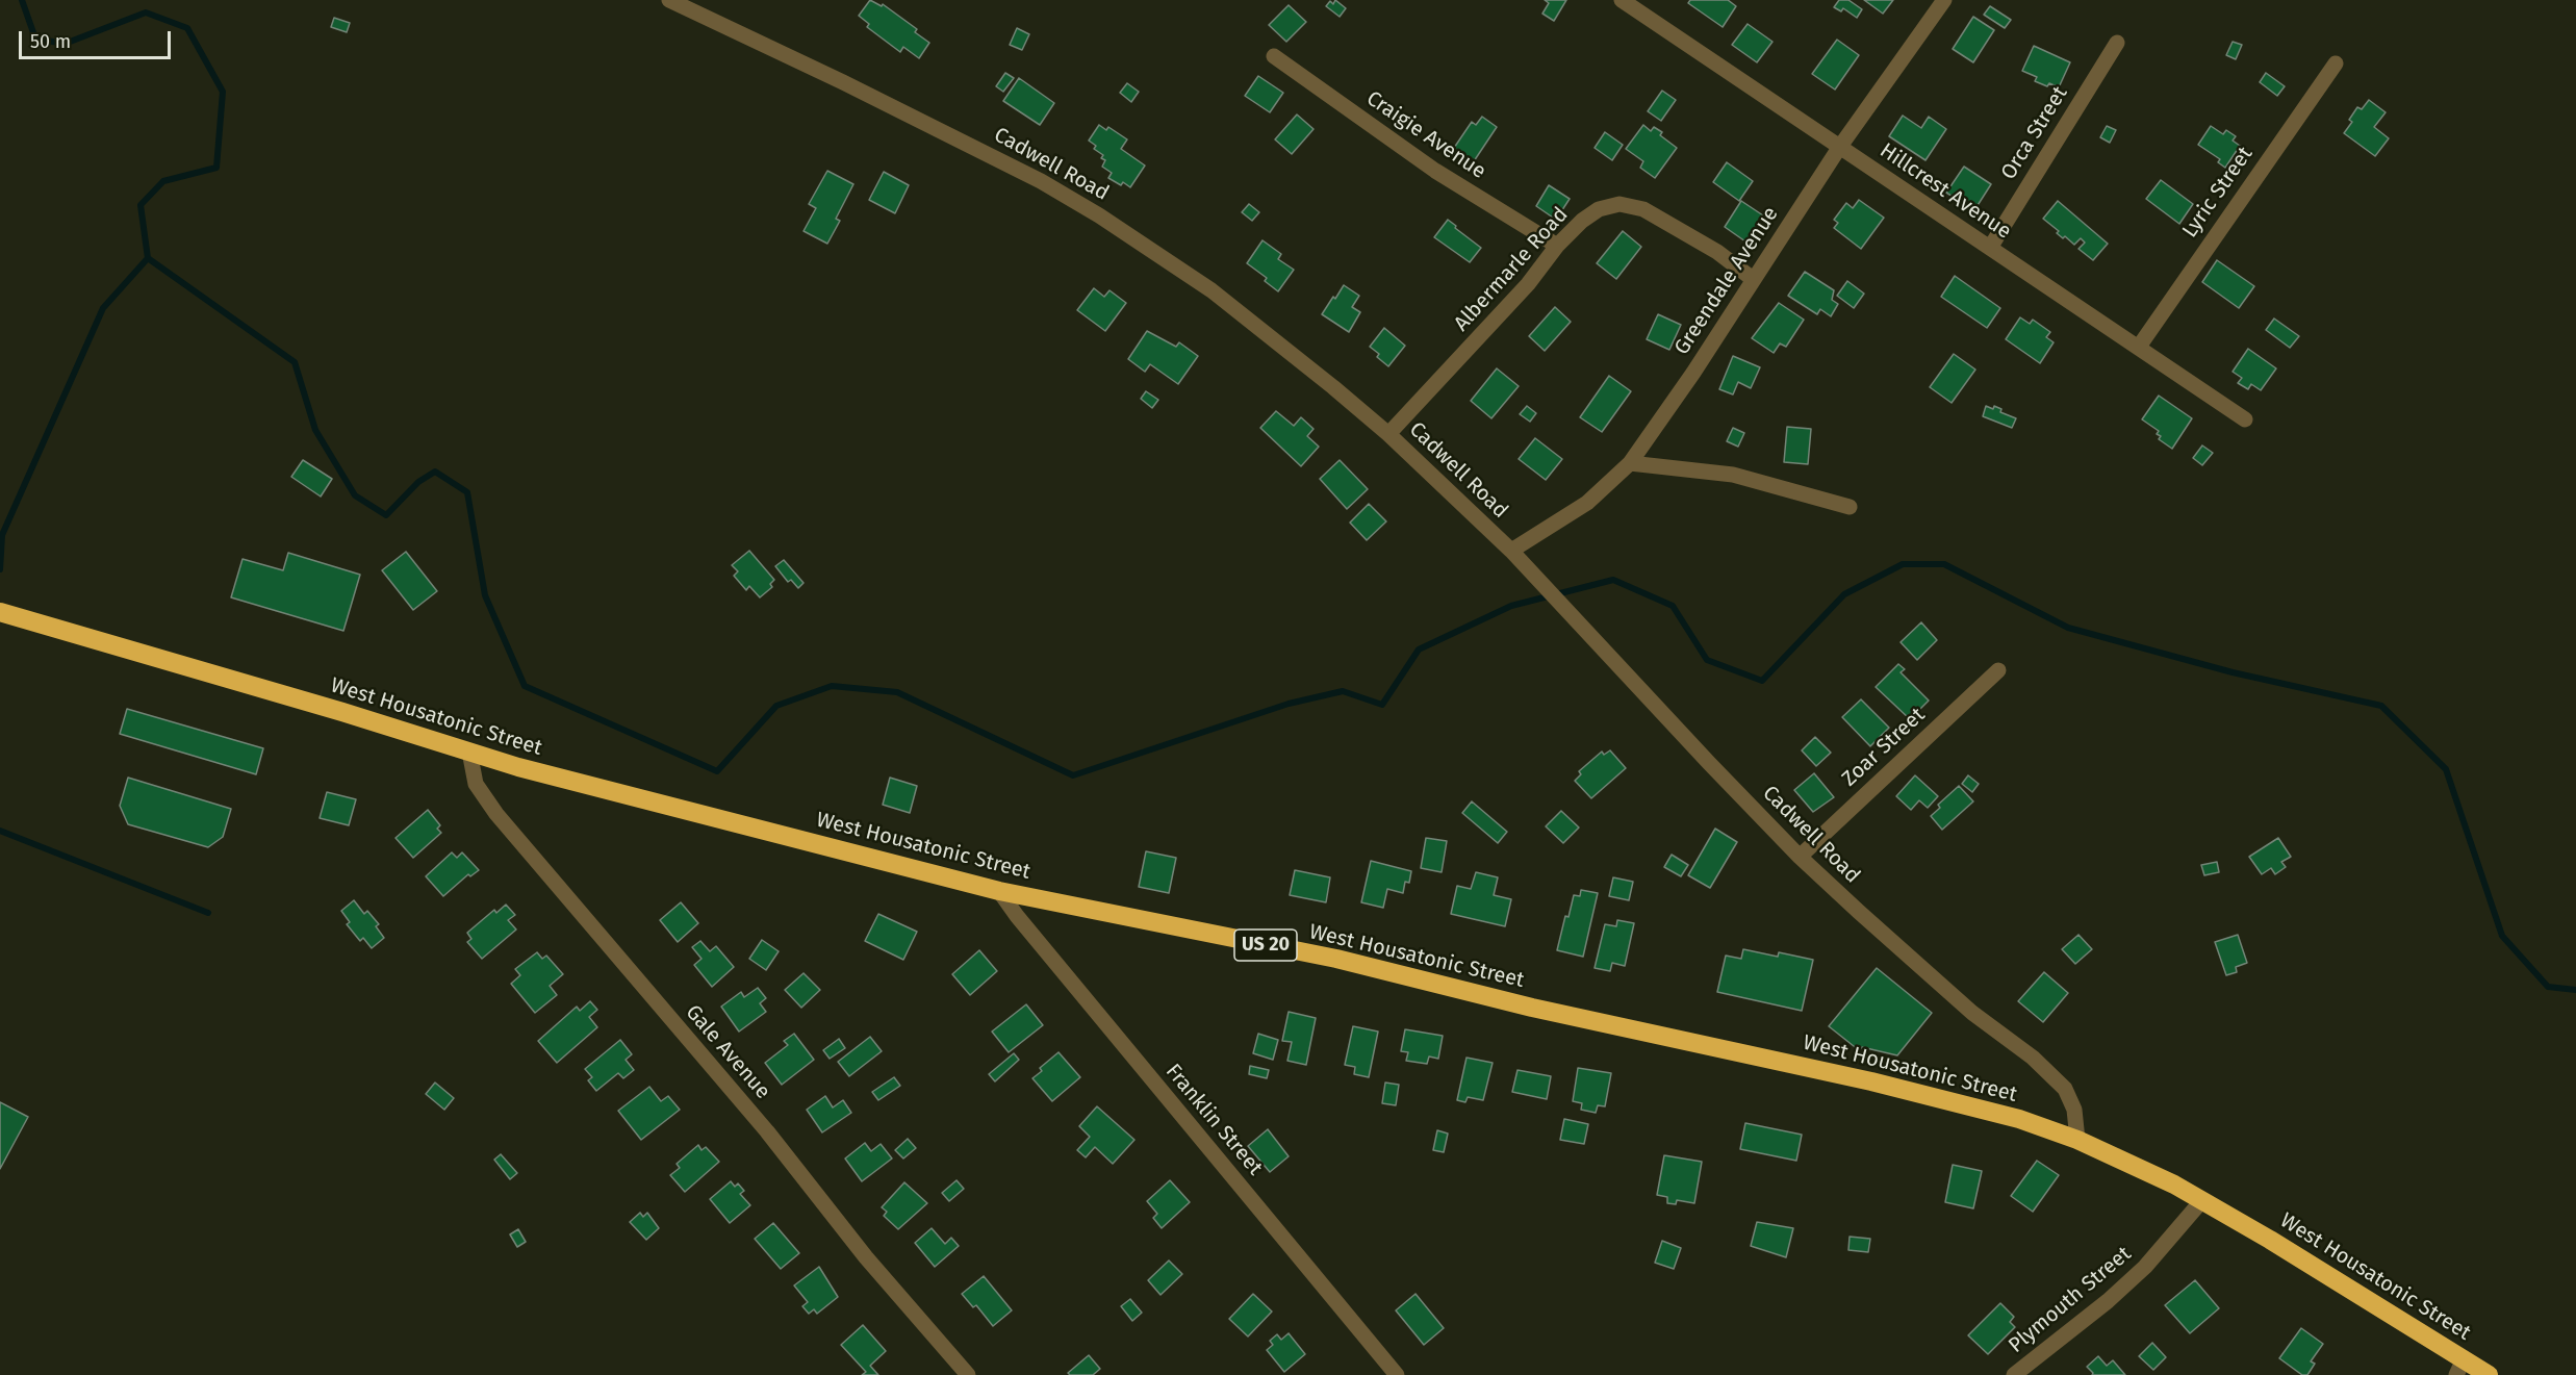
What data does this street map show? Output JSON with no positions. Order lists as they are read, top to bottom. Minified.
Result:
{"streets":{"highway":["West Housatonic Street","US 20"],"street":["Orca Street","Craigie Avenue","Cadwell Road","Hillcrest Avenue","Lyric Street","Albermarle Road","Greendale Avenue","Zoar Street","Gale Avenue","Franklin Street","Plymouth Street"]},"crossings":[["Orca Street","Hillcrest Avenue"],["Craigie Avenue","Albermarle Road"],["Cadwell Road","Albermarle Road"],["Cadwell Road","Greendale Avenue"],["Cadwell Road","West Housatonic Street"],["Cadwell Road","Zoar Street"],["Hillcrest Avenue","Lyric Street"],["Hillcrest Avenue","Greendale Avenue"],["Albermarle Road","Greendale Avenue"],["West Housatonic Street","Gale Avenue"],["West Housatonic Street","Franklin Street"],["West Housatonic Street","Plymouth Street"]],"scale_bar":"50 m"}
